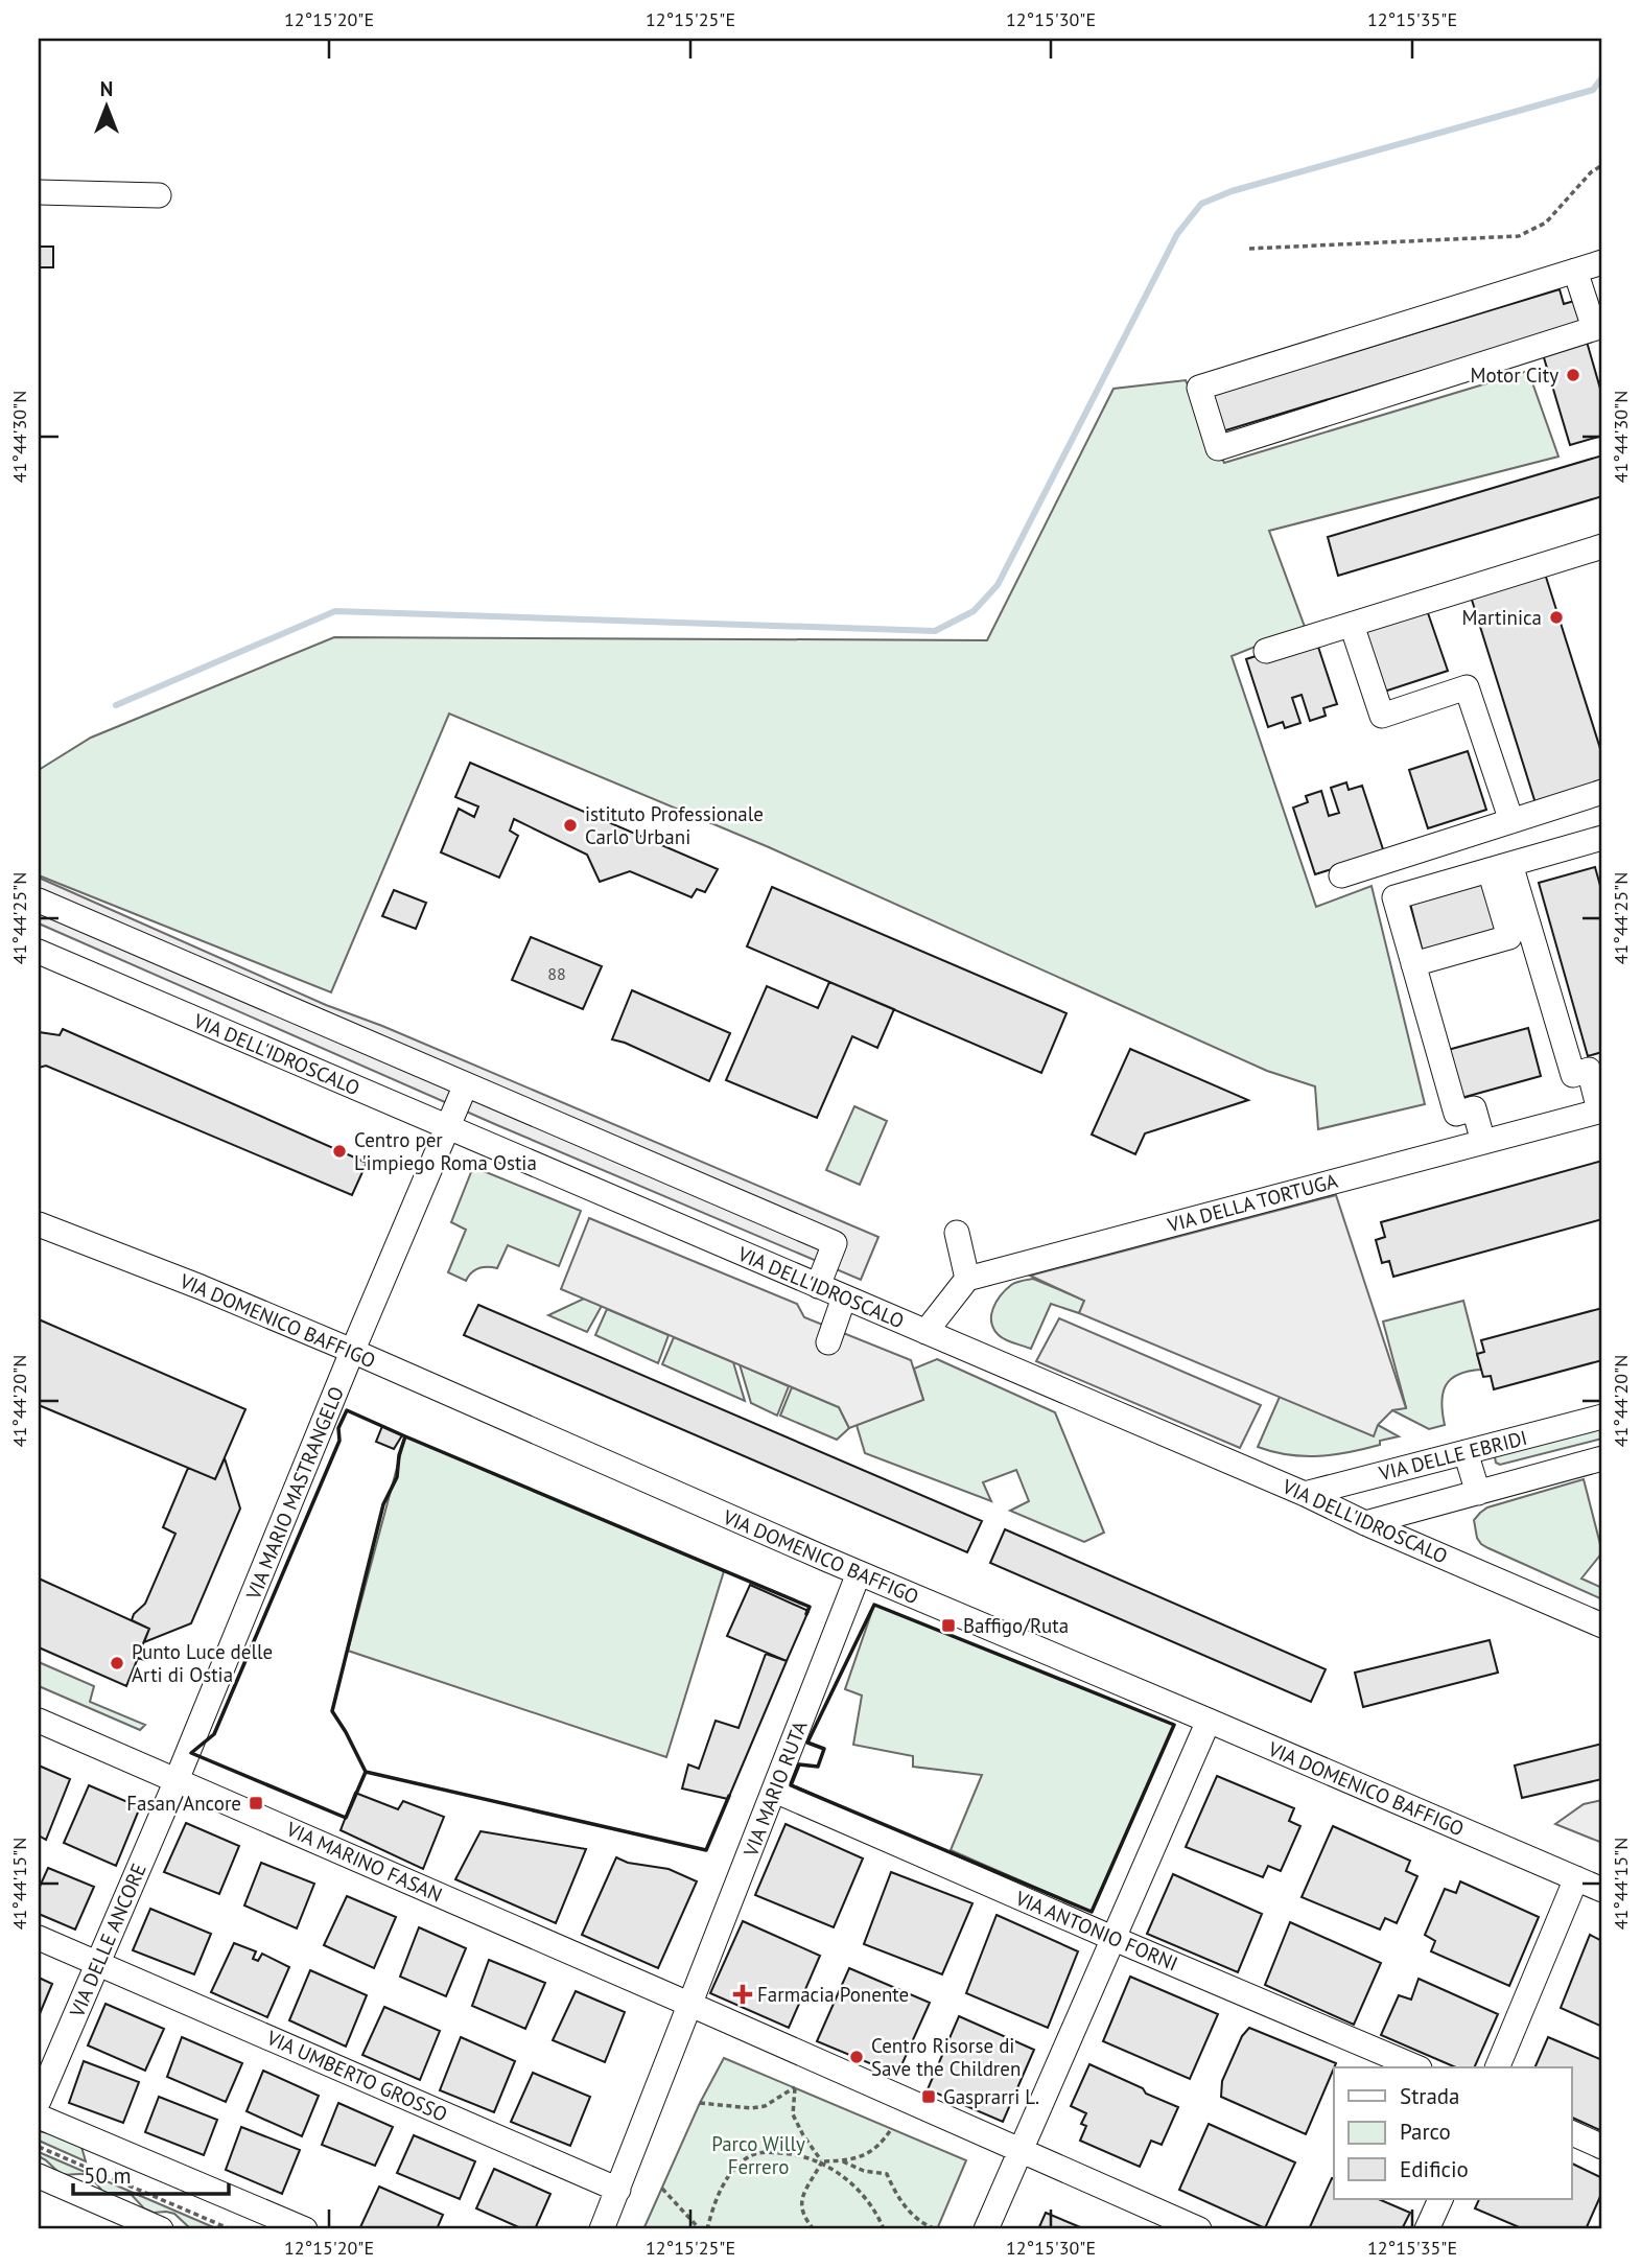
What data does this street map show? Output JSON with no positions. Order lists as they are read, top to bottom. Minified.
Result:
{"streets":{"street":["VIA DELL'IDROSCALO","VIA DELLA TORTUGA","VIA DOMENICO BAFFIGO","VIA DELLE EBRIDI","VIA MARIO MASTRANGELO","VIA MARIO RUTA","VIA MARINO FASAN","VIA ANTONIO FORNI","VIA DELLE ANCORE","VIA UMBERTO GROSSO"]},"crossings":[["VIA DELL'IDROSCALO","VIA DELLE EBRIDI"],["VIA DELL'IDROSCALO","VIA MARIO MASTRANGELO"],["VIA DOMENICO BAFFIGO","VIA MARIO MASTRANGELO"],["VIA DOMENICO BAFFIGO","VIA MARIO RUTA"],["VIA MARIO MASTRANGELO","VIA MARINO FASAN"],["VIA MARIO MASTRANGELO","VIA DELLE ANCORE"],["VIA MARIO RUTA","VIA MARINO FASAN"],["VIA MARIO RUTA","VIA ANTONIO FORNI"],["VIA MARIO RUTA","VIA UMBERTO GROSSO"],["VIA MARINO FASAN","VIA DELLE ANCORE"],["VIA DELLE ANCORE","VIA UMBERTO GROSSO"]],"parks":["Parco Willy Ferrero"],"places":{"other":["Motor City","Martinica","istituto Professionale Carlo Urbani","Centro per L'impiego Roma Ostia","Punto Luce delle Arti di Ostia","Centro Risorse di Save the Children"],"transit":["Baffigo/Ruta","Fasan/Ancore","Gasprarri L."],"health":["Farmacia Ponente"]},"house_numbers":["88"],"legend":["Strada","Parco","Edificio"],"scale_bar":"50 m","north":"top","coordinates":["12°15'20\"E","12°15'25\"E","12°15'30\"E","12°15'35\"E","41°44'30\"N","41°44'25\"N","41°44'20\"N","41°44'15\"N"]}
